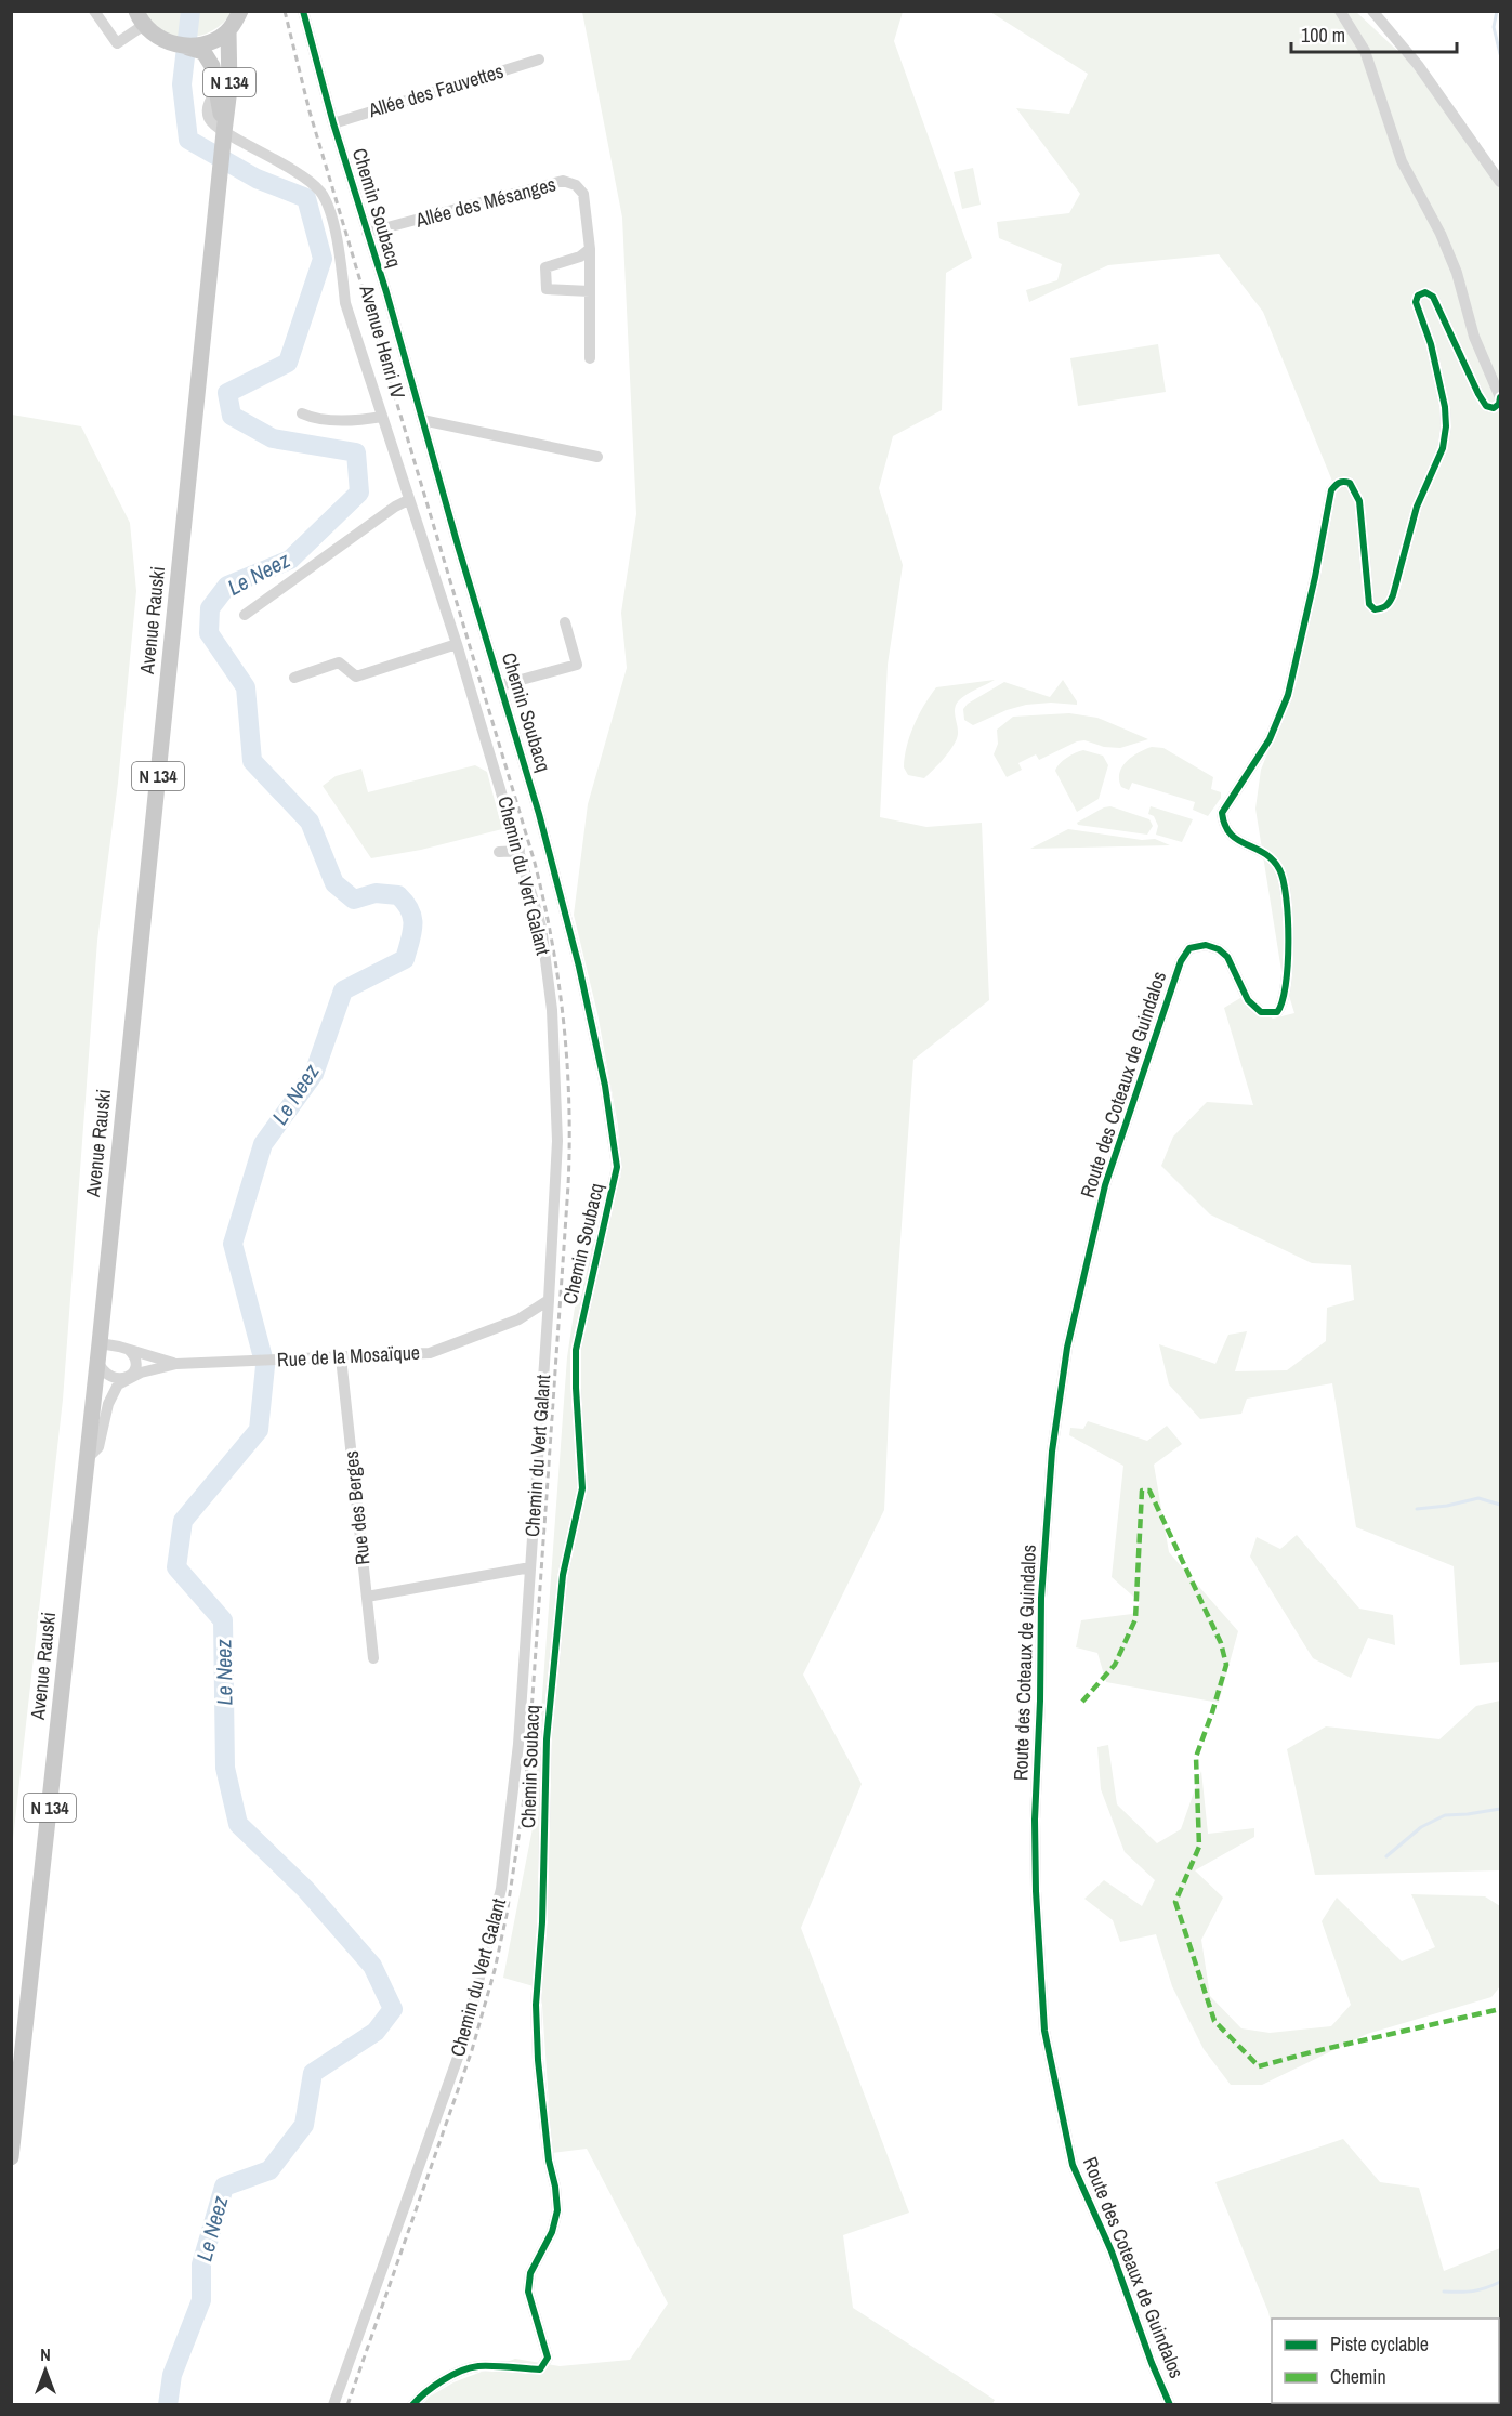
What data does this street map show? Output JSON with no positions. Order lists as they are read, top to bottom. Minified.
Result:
{"streets":{"main road":["N 134","Avenue Rauski"],"street":["Allée des Fauvettes","Allée des Mésanges","Chemin Soubacq","Avenue Henri IV","Chemin du Vert Galant","Route des Coteaux de Guindalos","Rue de la Mosaïque","Rue des Berges"]},"crossings":[["Allée des Fauvettes","Chemin Soubacq"],["Allée des Mésanges","Chemin Soubacq"],["Avenue Henri IV","Avenue Rauski"],["Avenue Henri IV","Chemin du Vert Galant"],["Avenue Rauski","Rue de la Mosaïque"],["Chemin du Vert Galant","Rue de la Mosaïque"],["Rue de la Mosaïque","Rue des Berges"]],"water":["Le Neez"],"legend":["Piste cyclable","Chemin"],"scale_bar":"100 m","north":"top"}
